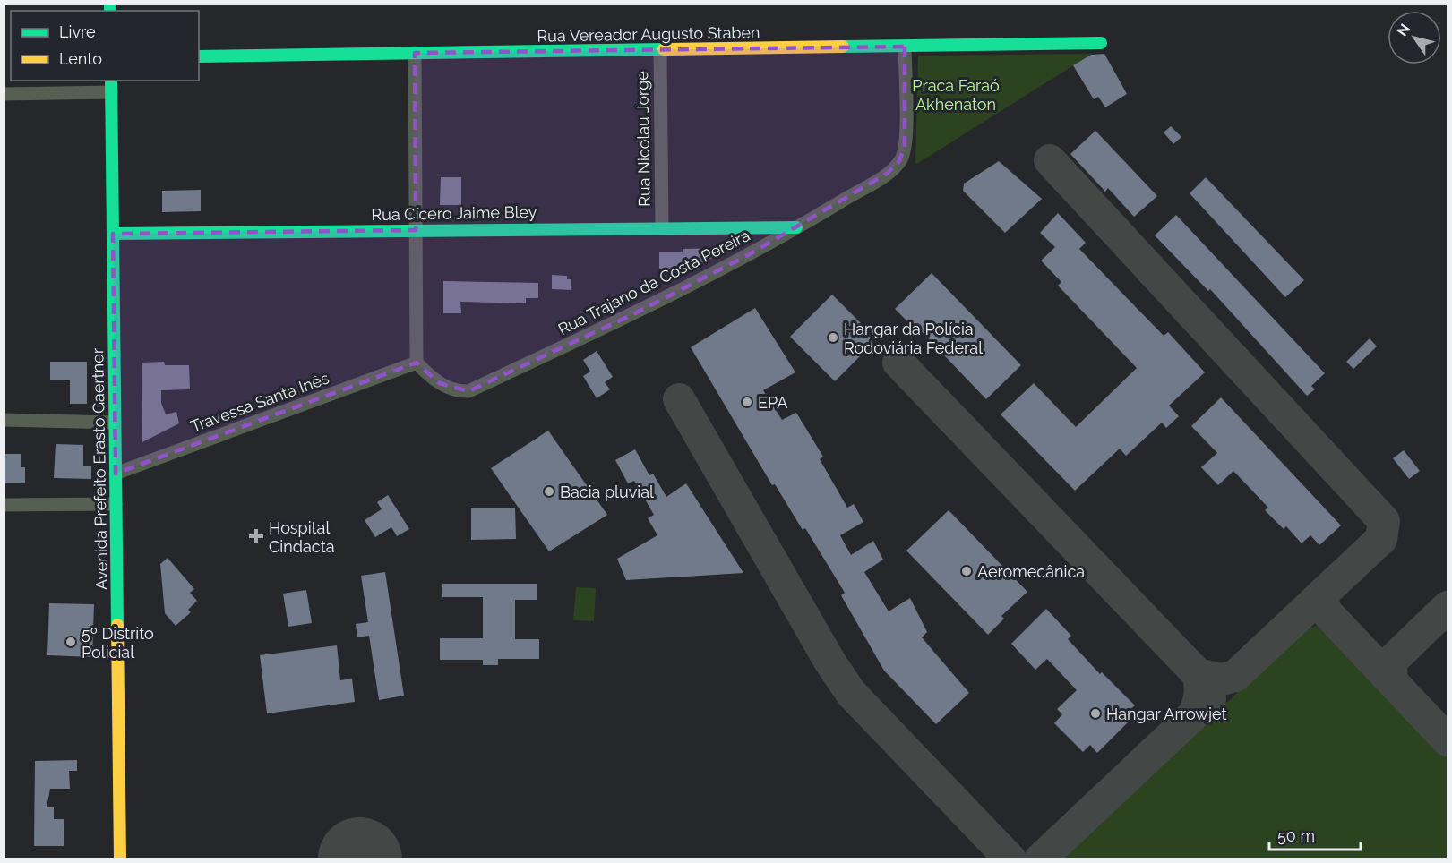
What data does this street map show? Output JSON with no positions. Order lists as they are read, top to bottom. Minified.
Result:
{"streets":{"street":["Rua Vereador Augusto Staben","Rua Nicolau Jorge","Rua Cícero Jaime Bley","Rua Trajano da Costa Pereira","Travessa Santa Inês","Avenida Prefeito Erasto Gaertner"]},"crossings":[["Rua Vereador Augusto Staben","Rua Nicolau Jorge"],["Rua Vereador Augusto Staben","Rua Trajano da Costa Pereira"],["Rua Nicolau Jorge","Rua Cícero Jaime Bley"],["Rua Cícero Jaime Bley","Rua Trajano da Costa Pereira"],["Rua Cícero Jaime Bley","Avenida Prefeito Erasto Gaertner"],["Rua Trajano da Costa Pereira","Travessa Santa Inês"],["Travessa Santa Inês","Avenida Prefeito Erasto Gaertner"]],"parks":["Praca Faraó Akhenaton"],"places":{"other":["Hangar da Polícia Rodoviária Federal","EPA","Bacia pluvial","Aeromecânica","5º Distrito Policial","Hangar Arrowjet"],"health":["Hospital Cindacta"]},"legend":["Livre","Lento"],"scale_bar":"50 m","north":"top left"}
